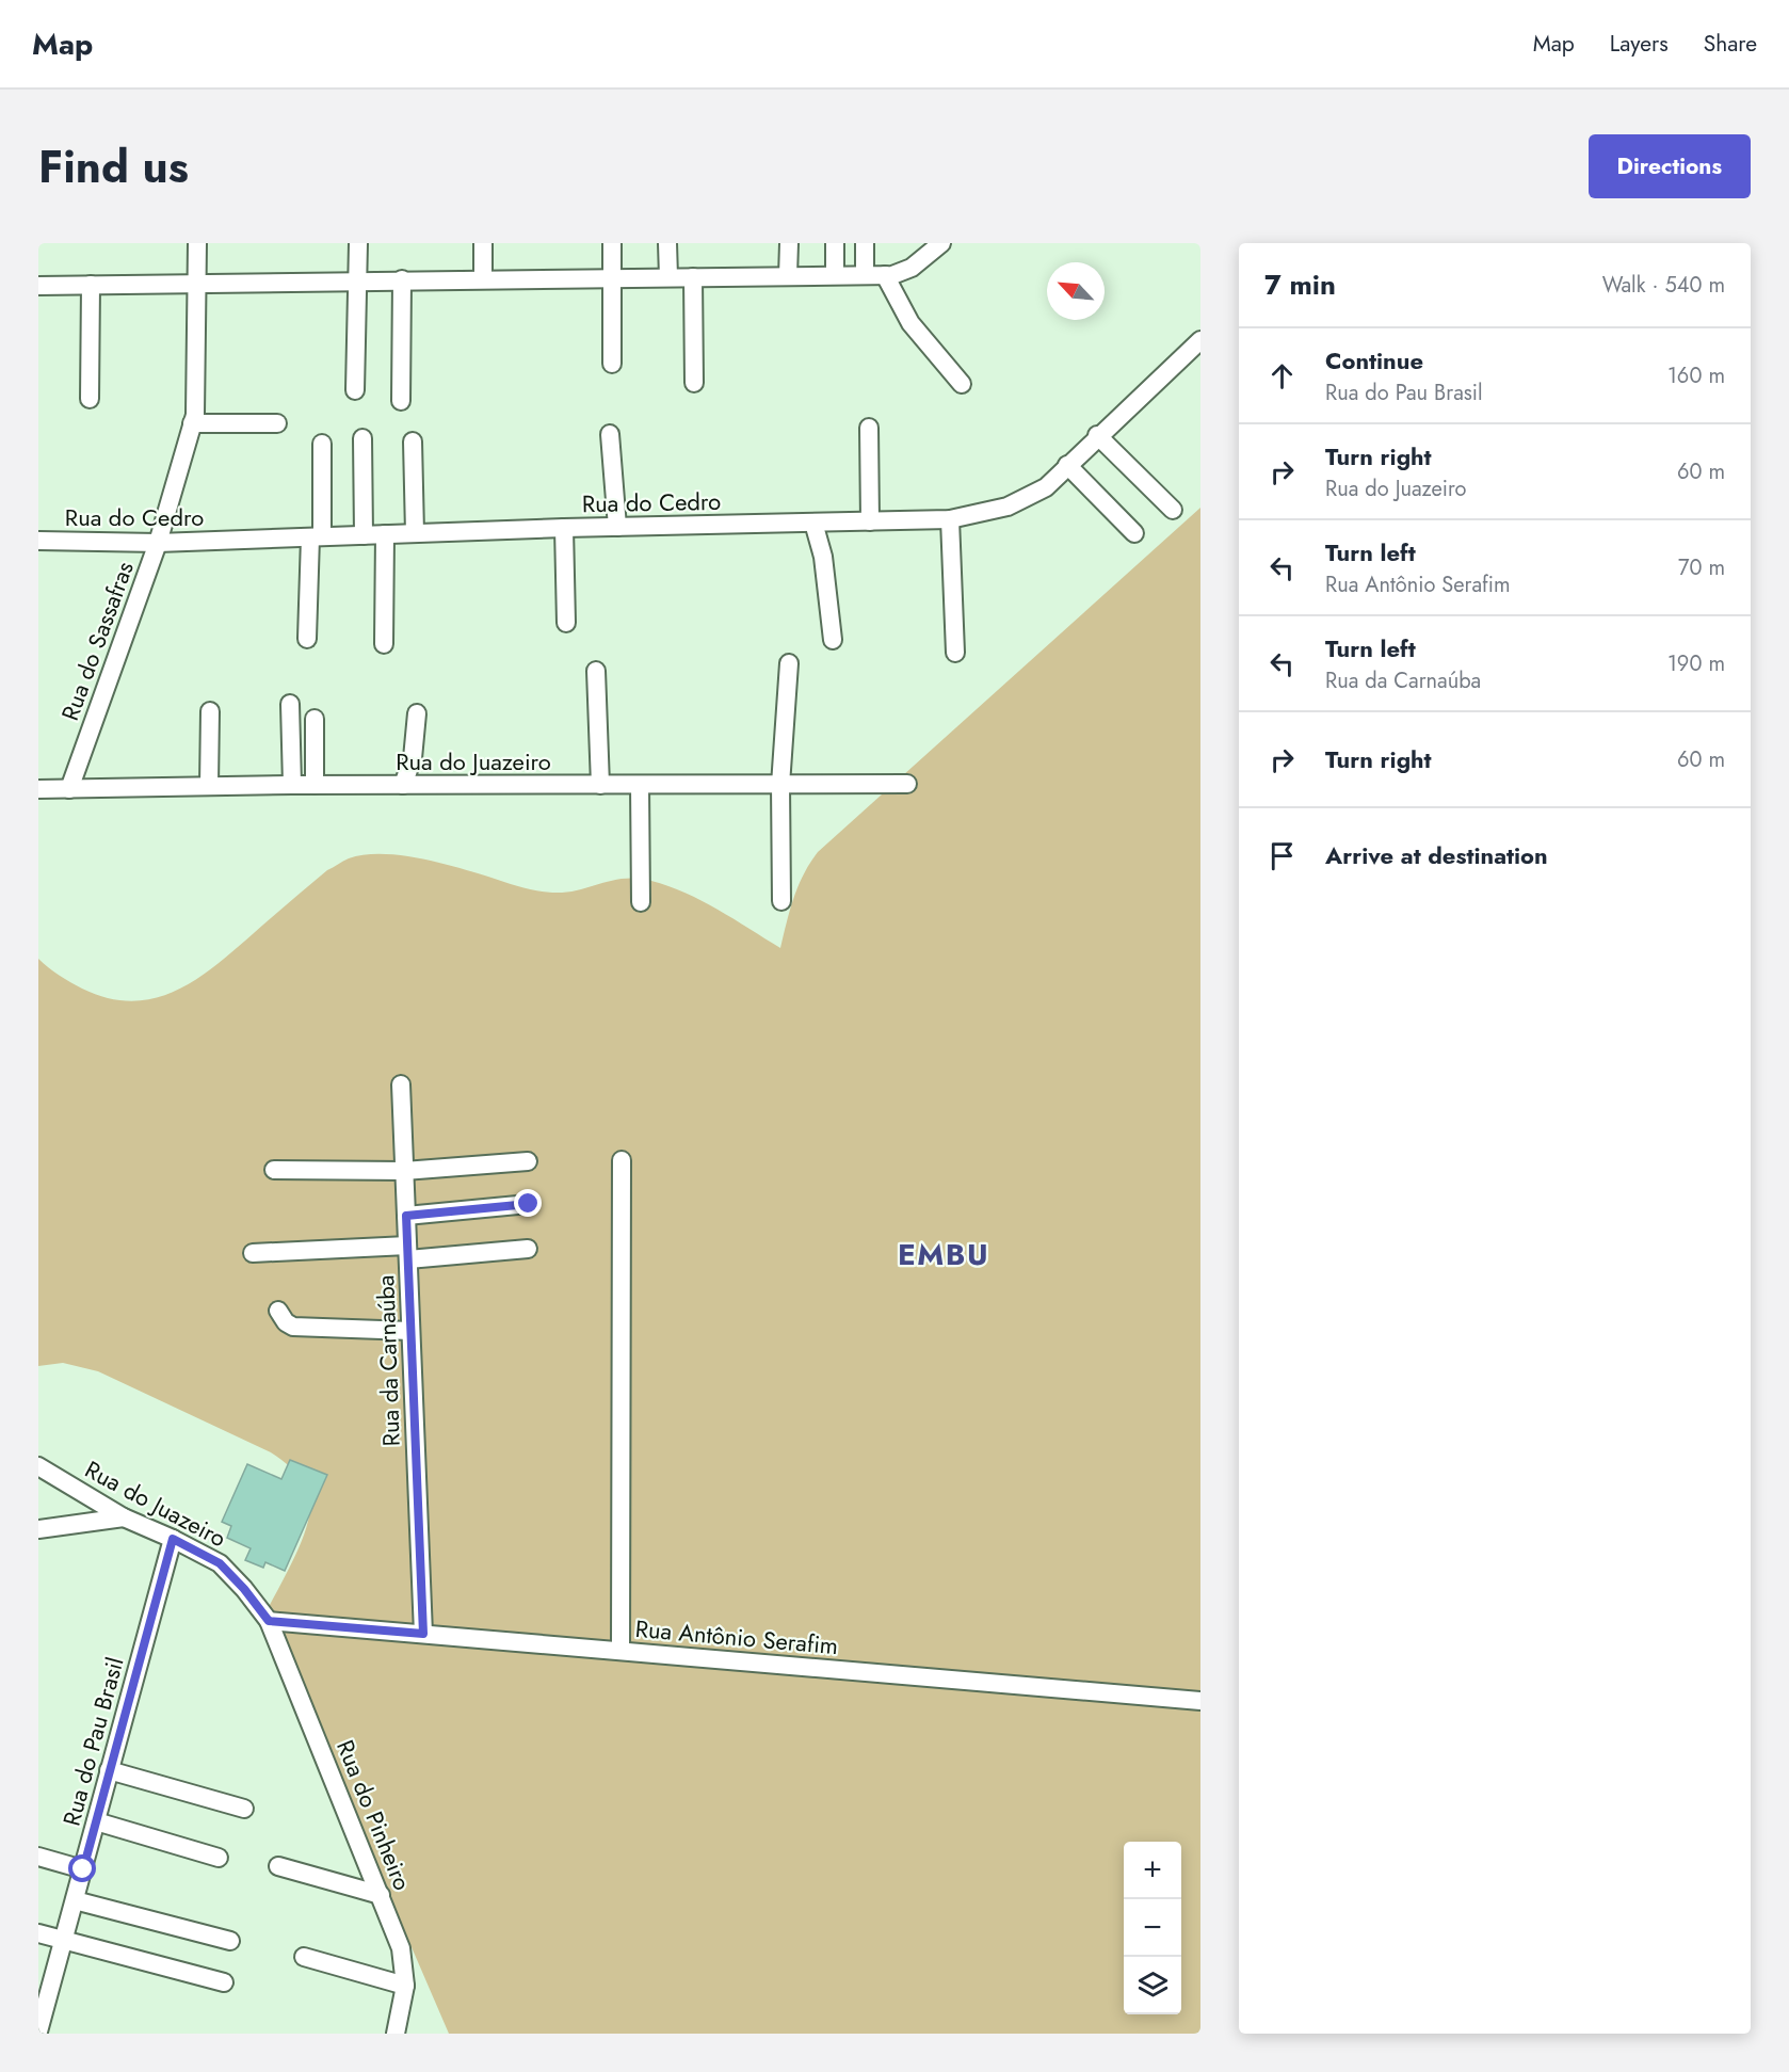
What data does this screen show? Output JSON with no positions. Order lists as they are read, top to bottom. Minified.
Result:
{"streets":{"street":["Rua do Cedro","Rua do Sassafras","Rua do Juazeiro","Rua da Carnaúba","Rua Antônio Serafim","Rua do Pau Brasil","Rua do Pinheiro"]},"crossings":[["Rua do Cedro","Rua do Sassafras"],["Rua do Sassafras","Rua do Juazeiro"],["Rua do Juazeiro","Rua Antônio Serafim"],["Rua do Juazeiro","Rua do Pau Brasil"],["Rua do Juazeiro","Rua do Pinheiro"],["Rua da Carnaúba","Rua Antônio Serafim"],["Rua Antônio Serafim","Rua do Pinheiro"]],"districts":["EMBU"],"north":"top left","page":{"header":"Map","nav":["Map","Layers","Share"],"title":"Find us","buttons":"Directions","heading":["7 min","Walk · 540 m"],"list":[["Continue","Rua do Pau Brasil","160 m"],["Turn right","Rua do Juazeiro","60 m"],["Turn left","Rua Antônio Serafim","70 m"],["Turn left","Rua da Carnaúba","190 m"],["Turn right","60 m"],"Arrive at destination"],"map_buttons":["+","−"]}}
